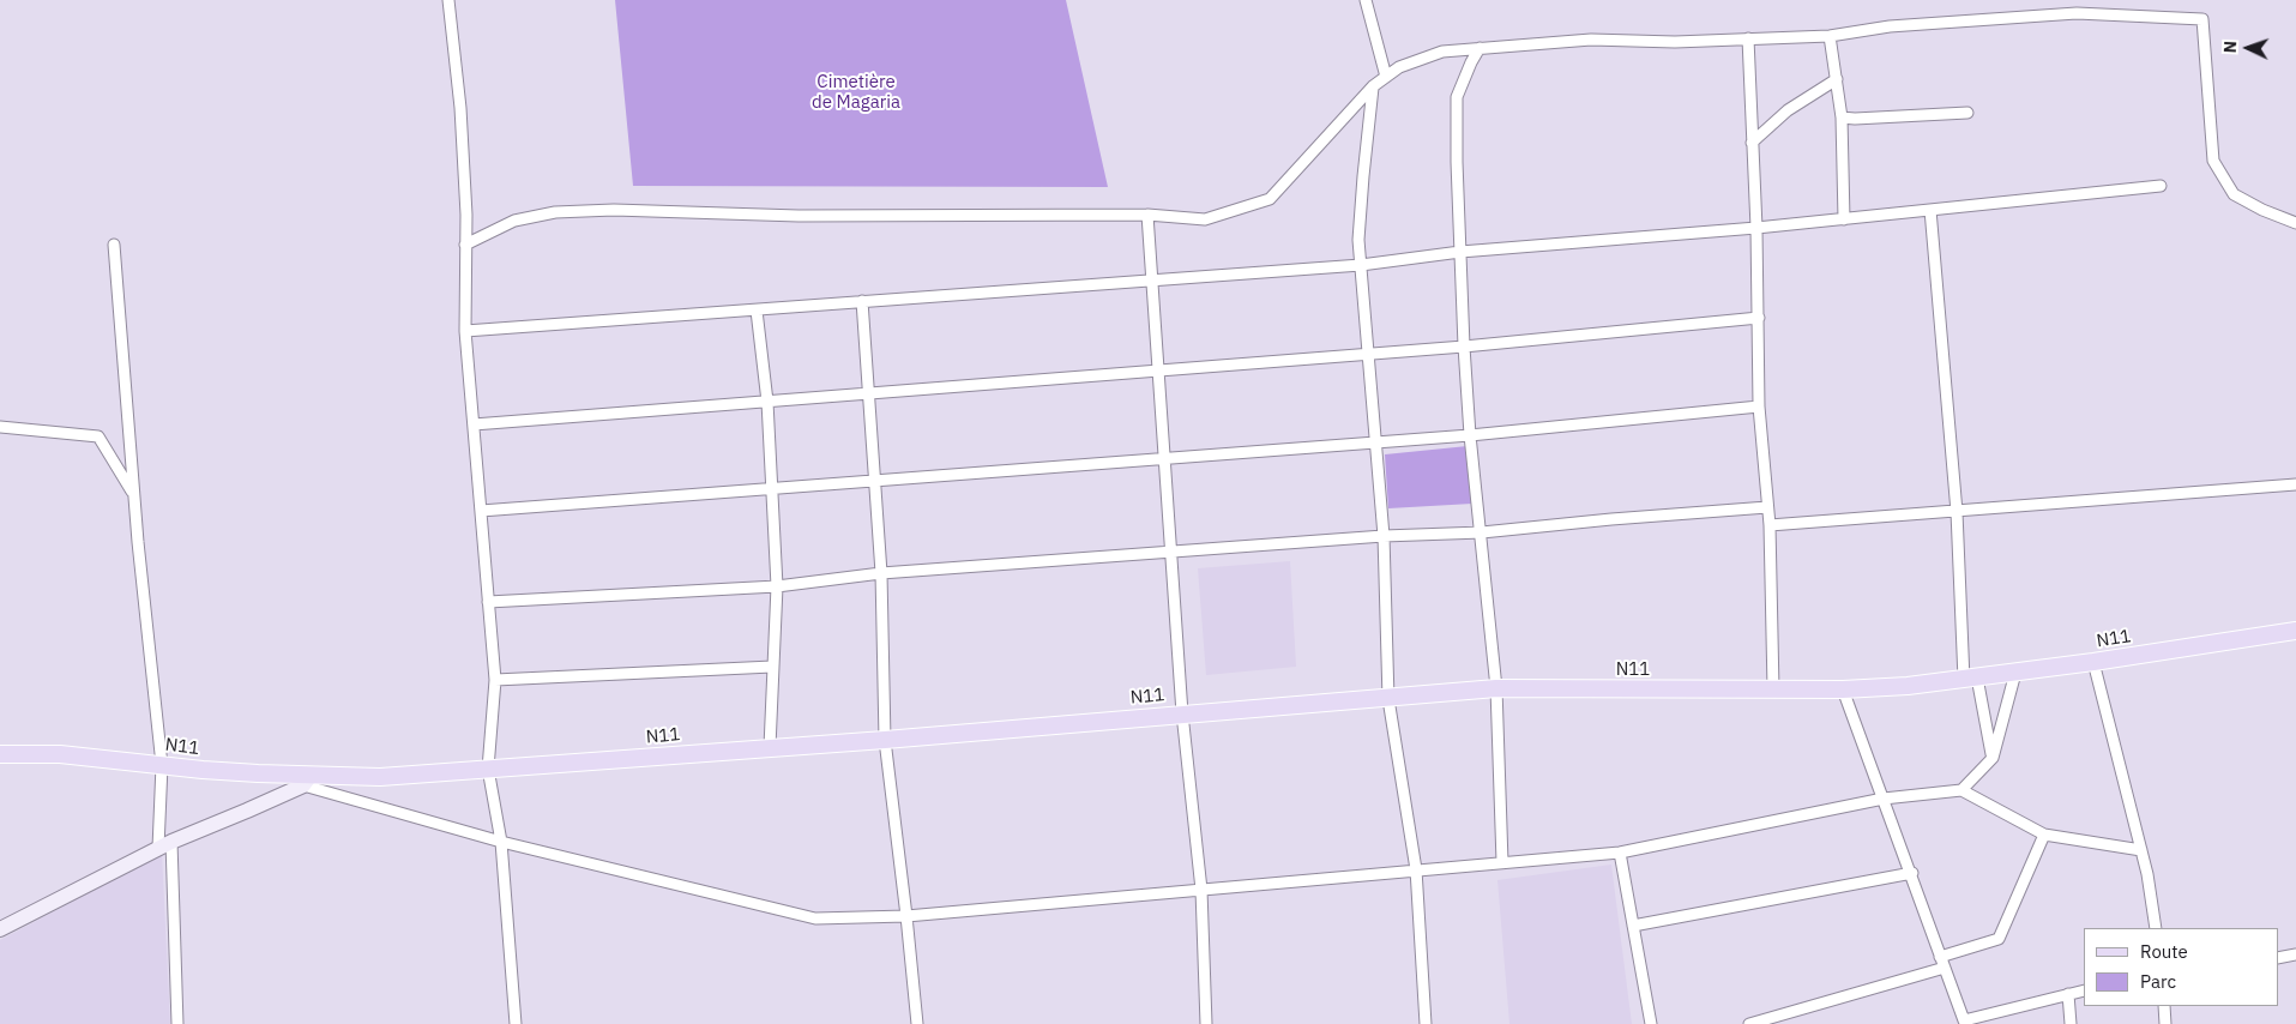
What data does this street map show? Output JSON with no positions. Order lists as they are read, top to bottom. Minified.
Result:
{"streets":{"main road":["N11"]},"parks":["Cimetière de Magaria"],"legend":["Route","Parc"],"north":"left"}
